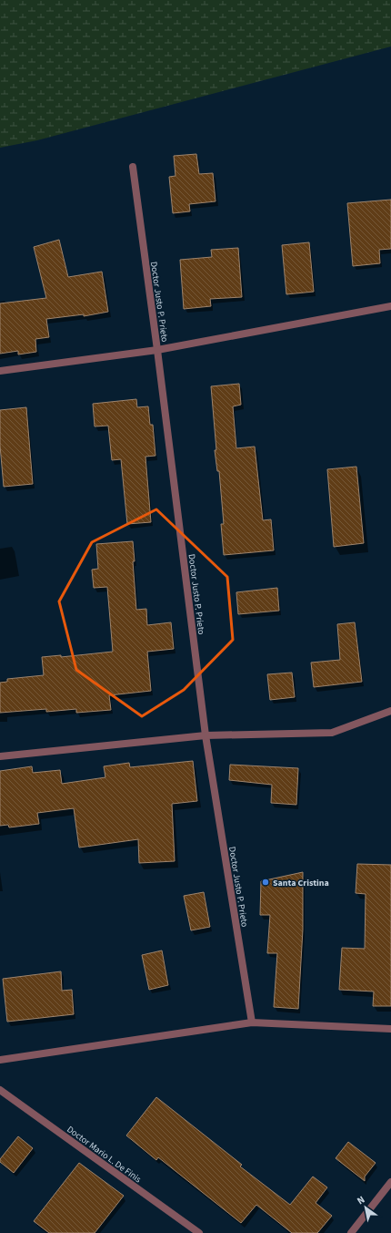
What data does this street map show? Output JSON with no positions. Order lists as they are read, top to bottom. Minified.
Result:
{"streets":{"street":["Doctor Justo P. Prieto","Doctor Mario L. De Finis"]},"places":["Santa Cristina"],"north":"top left"}
